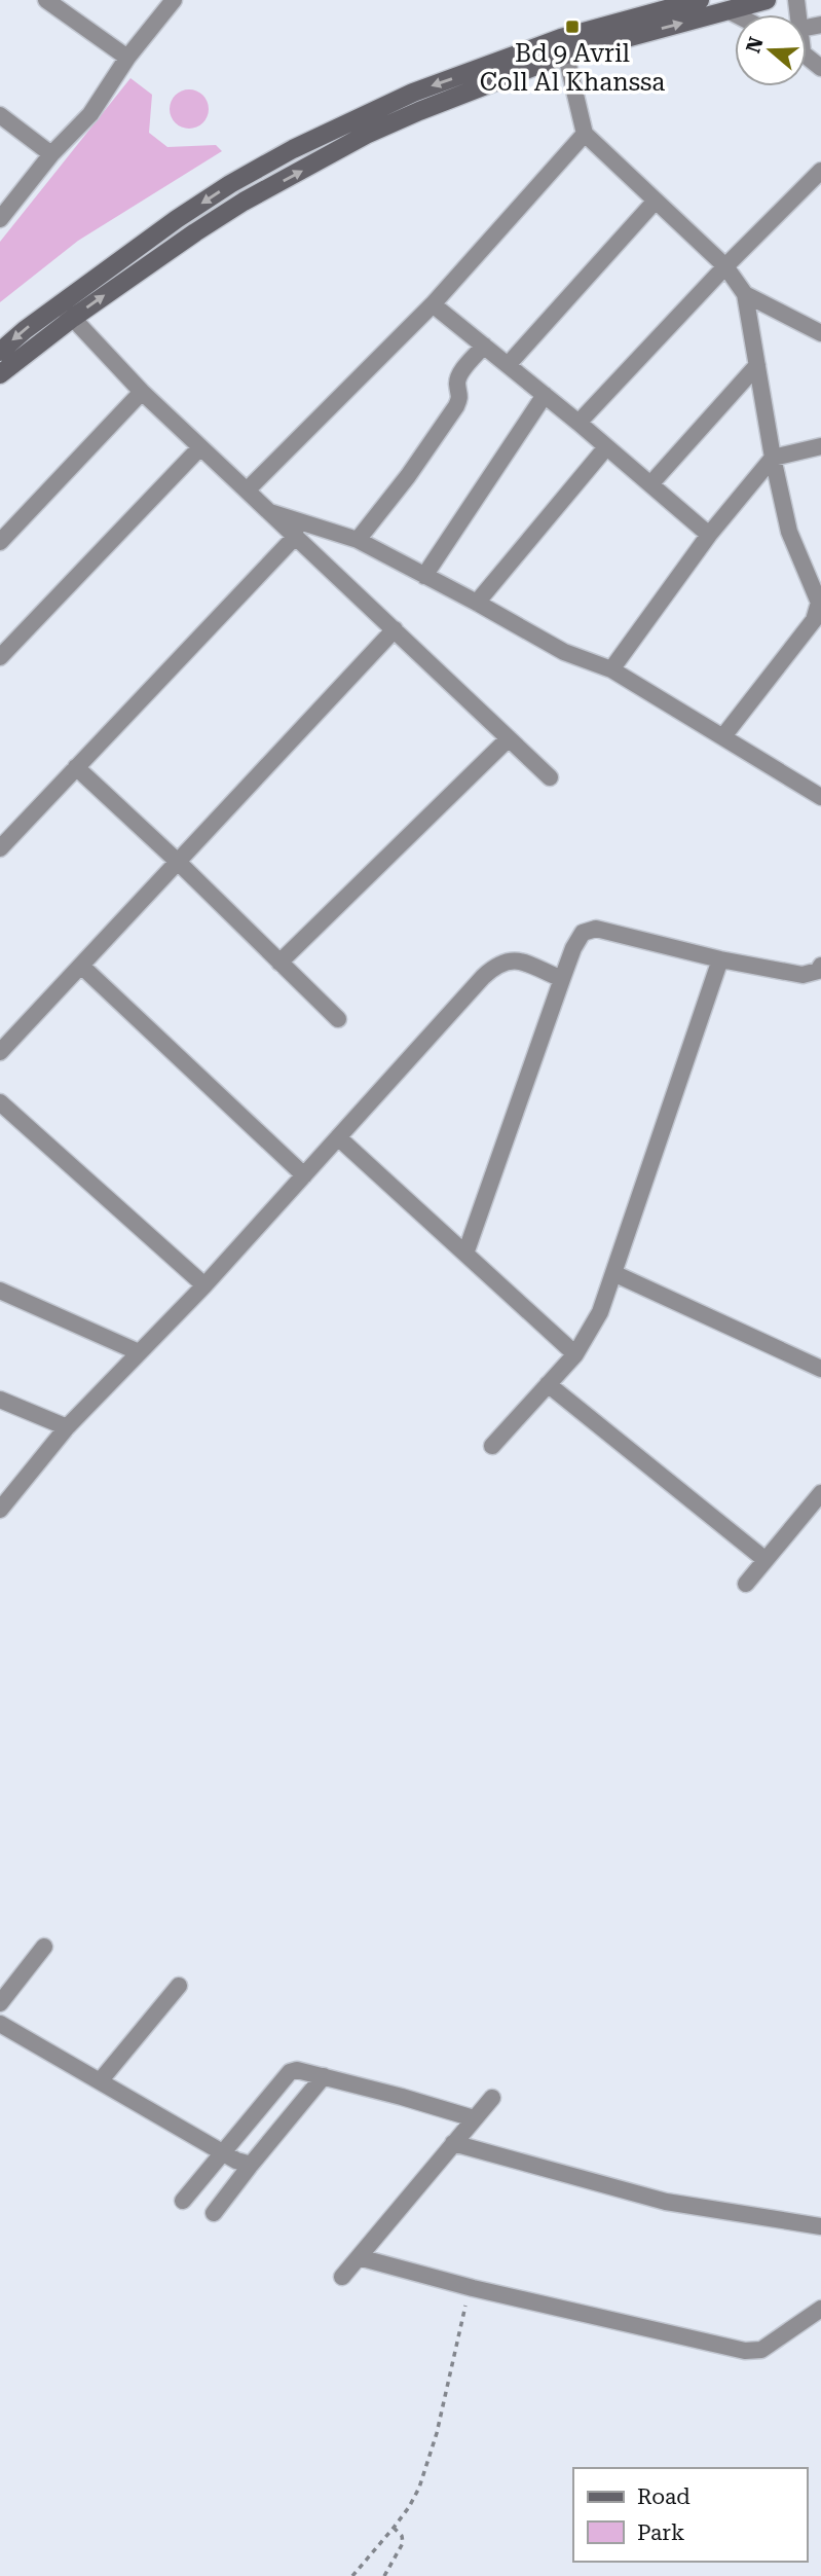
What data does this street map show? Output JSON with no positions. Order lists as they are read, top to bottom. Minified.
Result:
{"places":{"transit":["Bd 9 Avril Coll Al Khanssa"]},"legend":["Road","Park"],"north":"left"}
